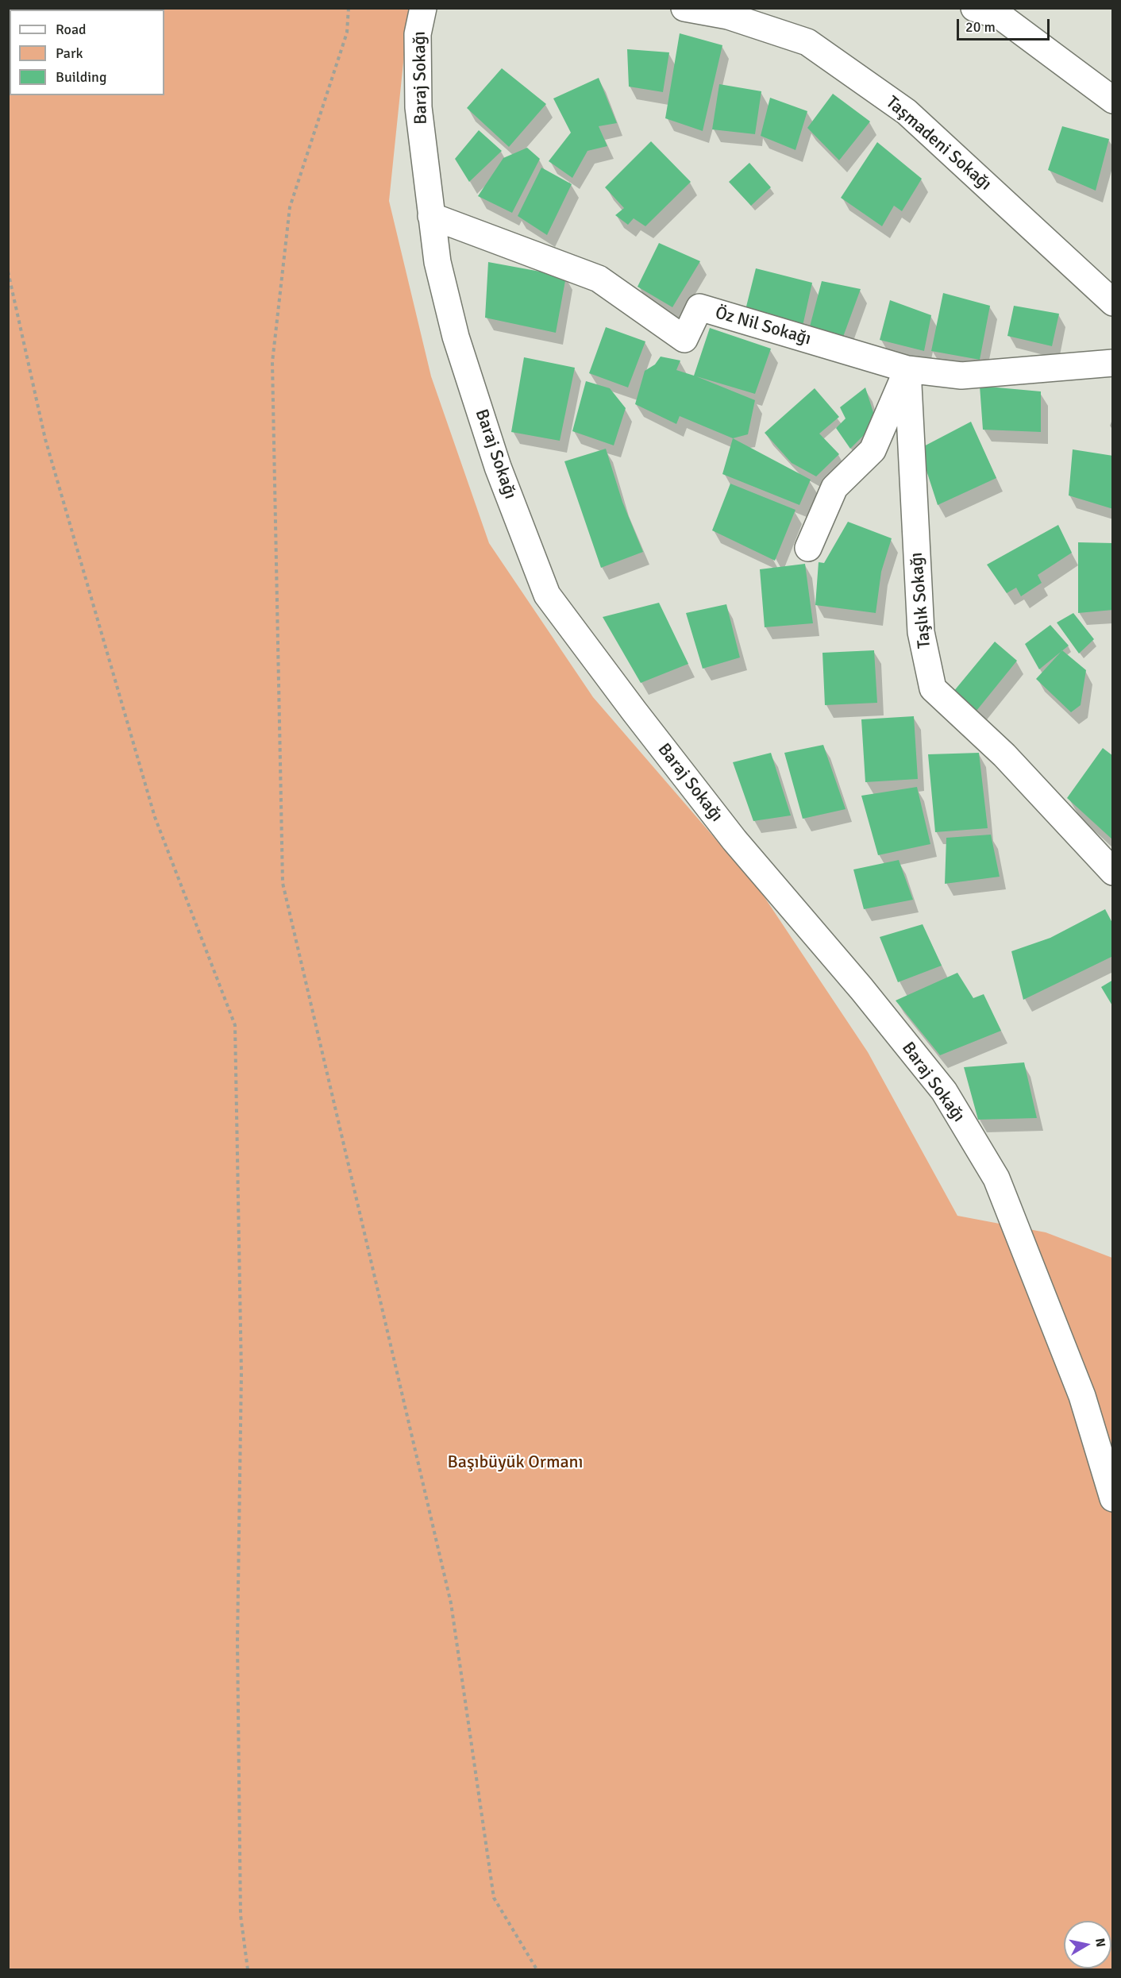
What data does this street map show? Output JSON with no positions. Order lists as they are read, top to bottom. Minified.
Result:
{"streets":{"street":["Baraj Sokağı","Taşmadeni Sokağı","Öz Nil Sokağı","Taşlık Sokağı"]},"crossings":[["Baraj Sokağı","Öz Nil Sokağı"],["Öz Nil Sokağı","Taşlık Sokağı"]],"parks":["Başıbüyük Ormanı"],"legend":["Road","Park","Building"],"scale_bar":"20 m","north":"right"}
